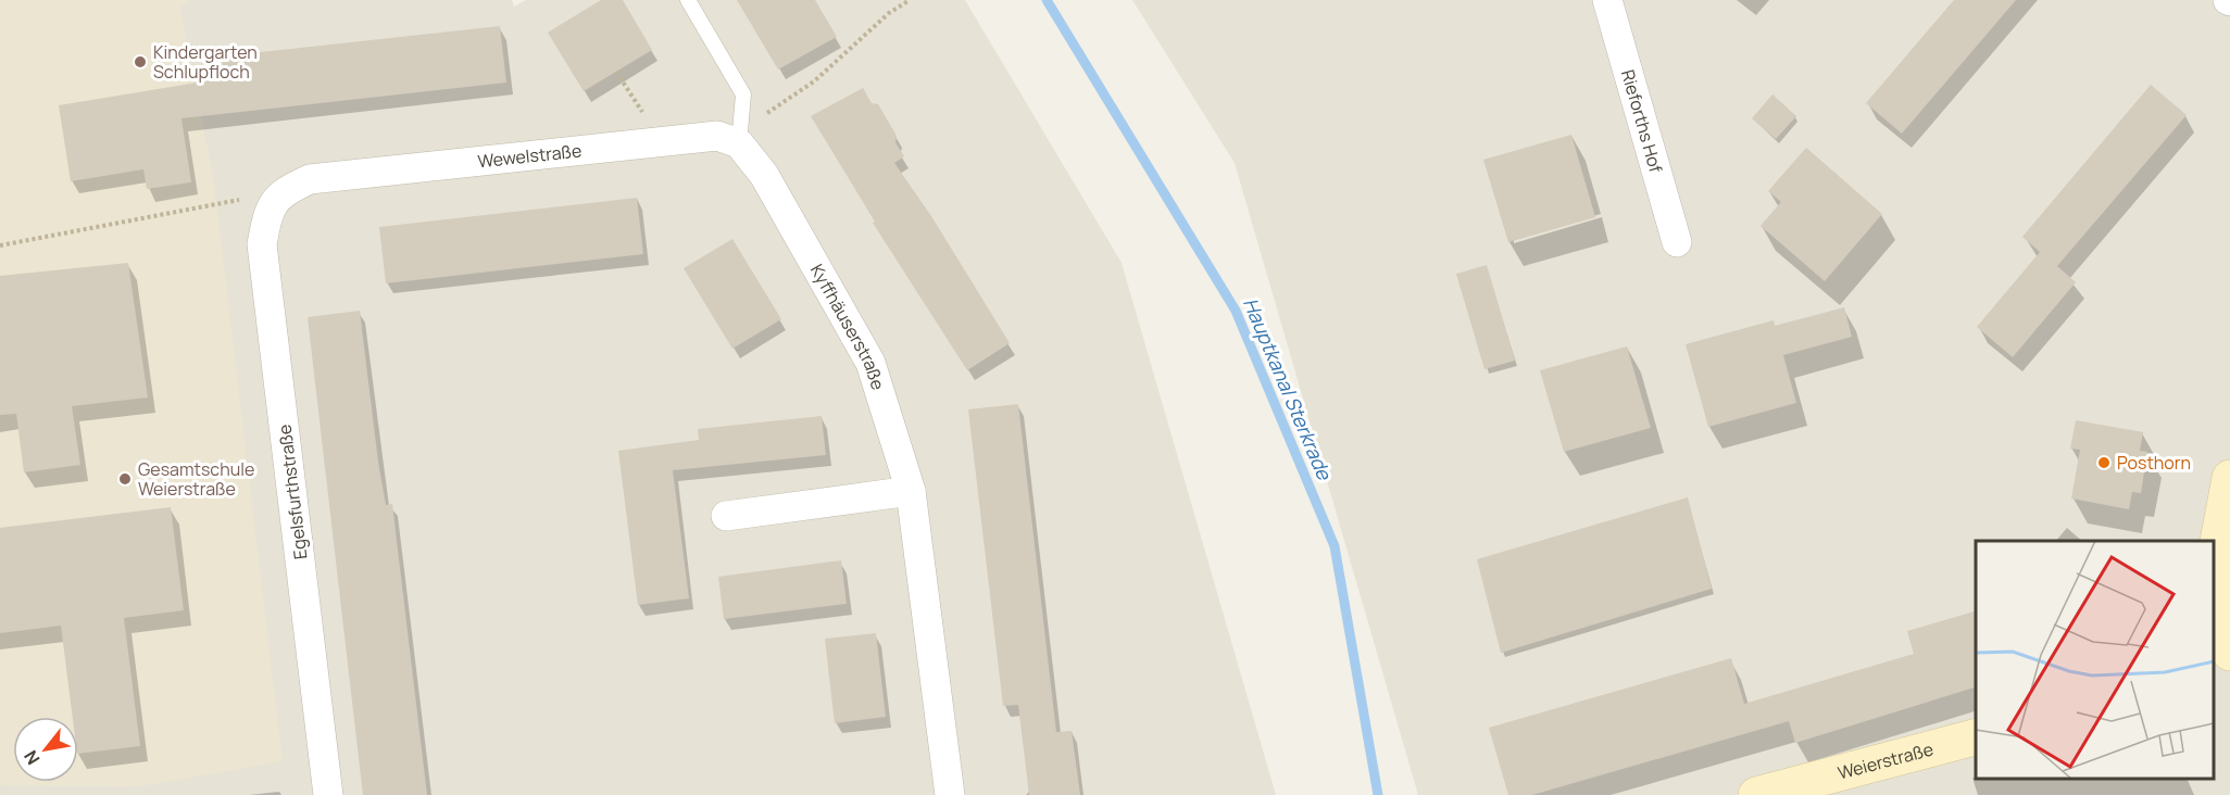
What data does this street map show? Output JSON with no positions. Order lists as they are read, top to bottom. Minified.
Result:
{"streets":{"street":["Rieforths Hof","Wewelstraße","Kyffhäuserstraße","Egelsfurthstraße","Weierstraße"]},"crossings":[["Wewelstraße","Kyffhäuserstraße"],["Wewelstraße","Egelsfurthstraße"]],"water":["Hauptkanal Sterkrade"],"places":["Kindergarten Schlupfloch","Posthorn","Gesamtschule Weierstraße"],"north":"bottom left"}
